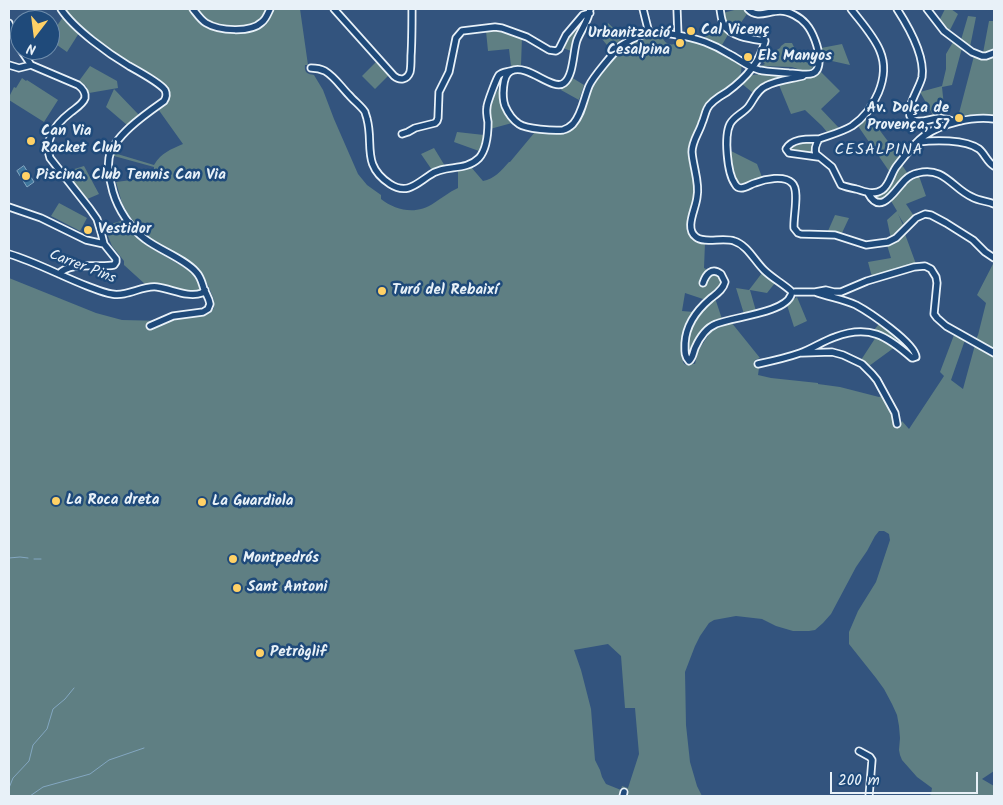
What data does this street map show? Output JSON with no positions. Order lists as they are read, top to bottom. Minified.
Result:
{"streets":{"street":["Carrer Pins"]},"districts":["CESALPINA"],"places":["Cal Vicenç","Urbanització Cesalpina","Els Manyos","Av. Dolça de Provença, 57","Can Via Racket Club","Piscina. Club Tennis Can Via","Vestidor","Turó del Rebaixí","La Roca dreta","La Guardiola","Montpedrós","Sant Antoni","Petròglif"],"scale_bar":"200 m","north":"bottom"}
